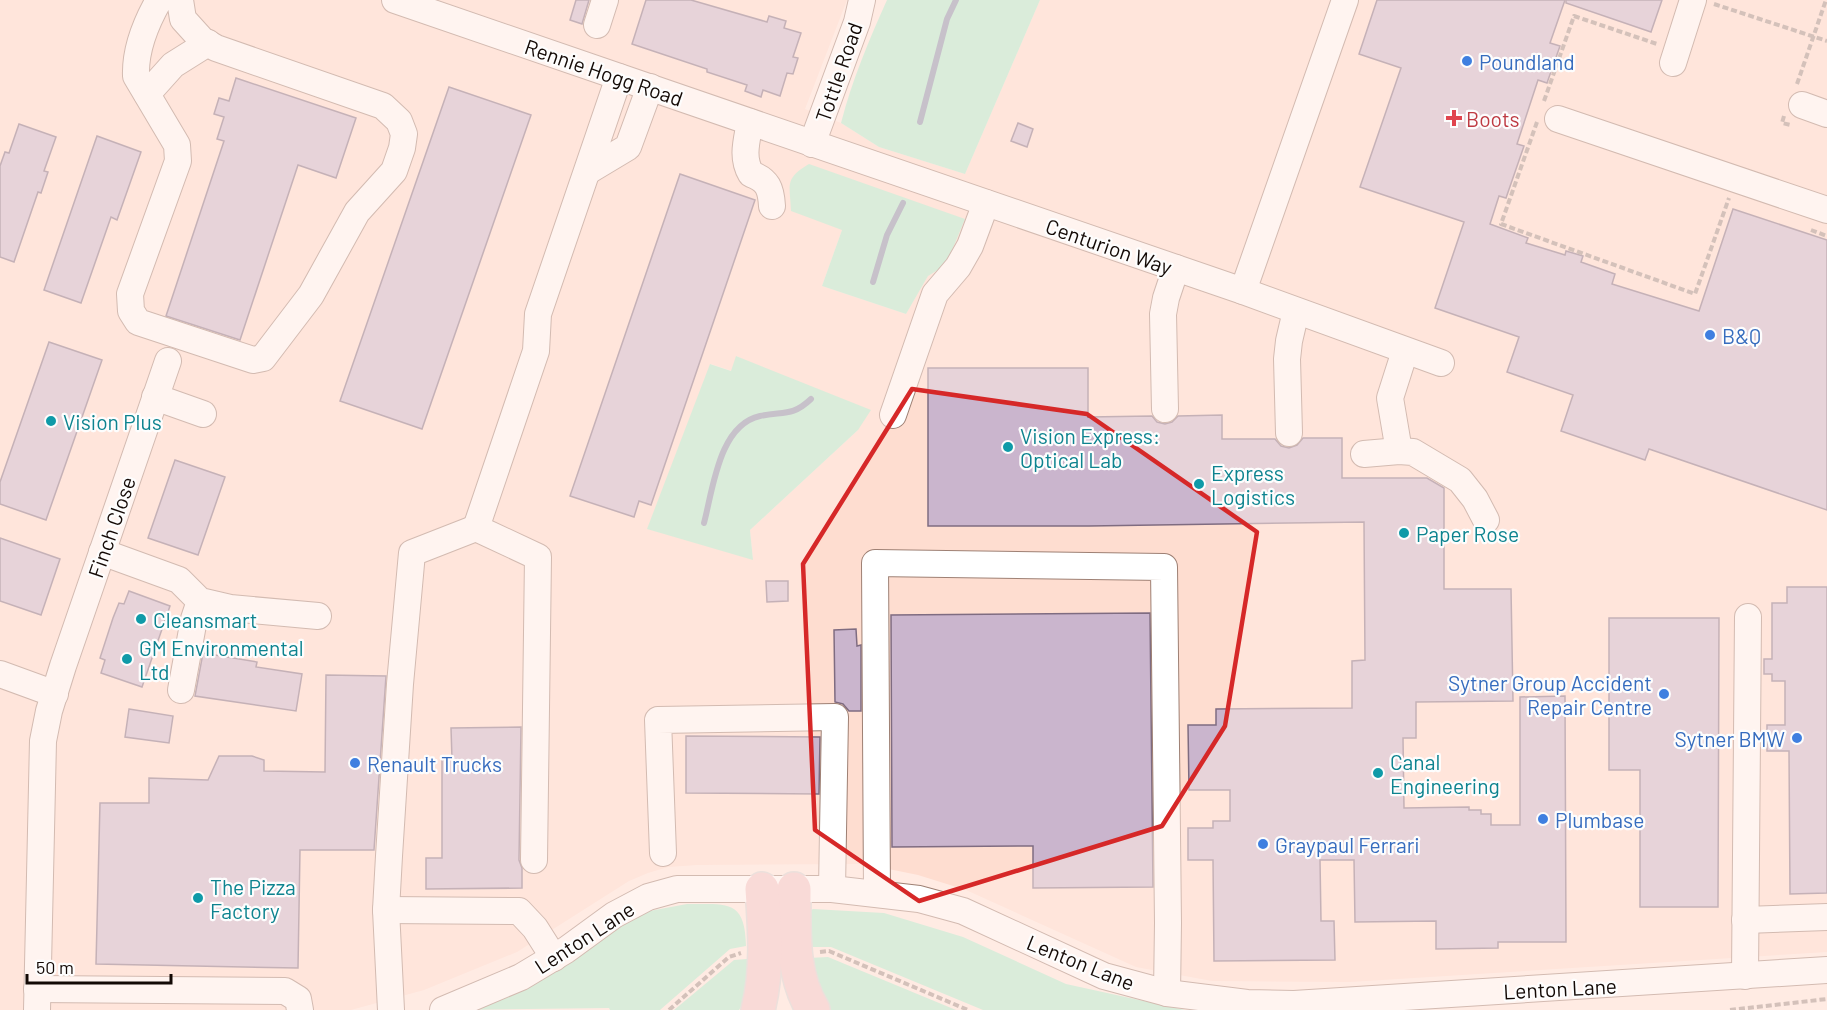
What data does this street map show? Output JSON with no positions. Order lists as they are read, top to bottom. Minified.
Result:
{"streets":{"street":["Rennie Hogg Road","Tottle Road","Centurion Way","Finch Close","Lenton Lane"]},"crossings":[["Rennie Hogg Road","Tottle Road"],["Rennie Hogg Road","Centurion Way"],["Tottle Road","Centurion Way"]],"places":{"other":["Poundland","B&Q","Vision Plus","Vision Express: Optical Lab","Express Logistics","Paper Rose","Cleansmart","GM Environmental Ltd","Sytner Group Accident Repair Centre","Sytner BMW","Renault Trucks","Canal Engineering","Plumbase","Graypaul Ferrari","The Pizza Factory"],"health":["Boots"]},"scale_bar":"50 m"}
